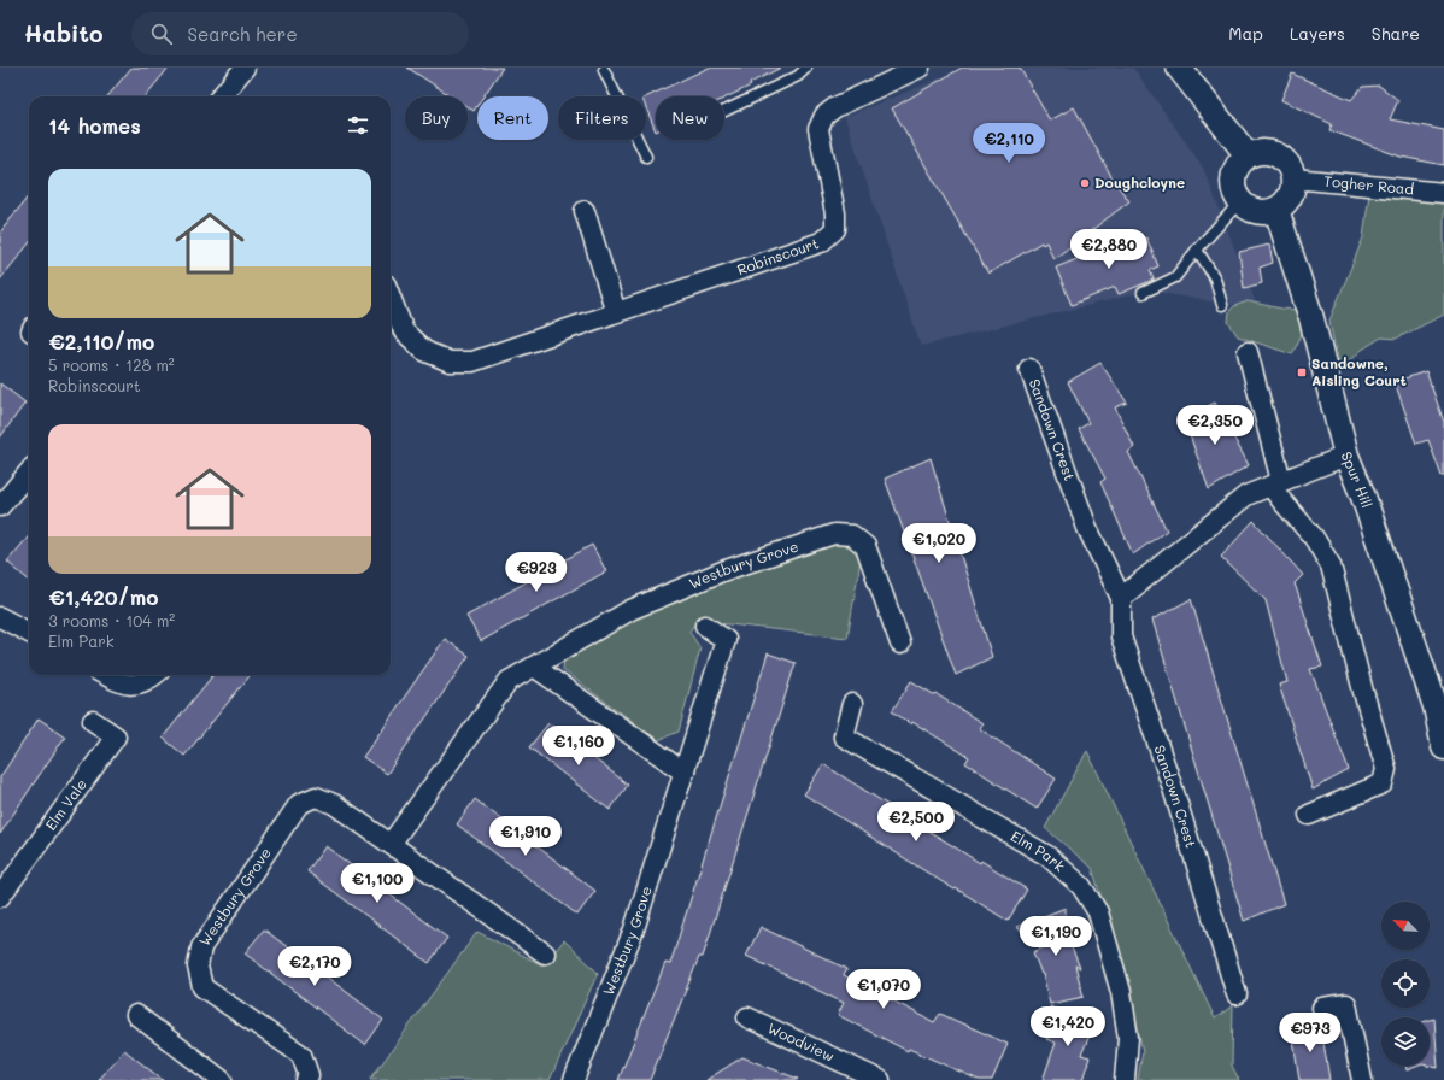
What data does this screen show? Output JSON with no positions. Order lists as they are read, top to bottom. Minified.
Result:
{"streets":{"street":["Togher Road","Robinscourt","Sandown Crest","Spur Hill","Westbury Grove","Elm Vale","Elm Park","Woodview"]},"crossings":[["Togher Road","Spur Hill"]],"places":{"other":["Doughcloyne"],"transit":["Sandowne, Aisling Court"]},"north":"top left","page":{"header":"Habito","search":"Search here","nav":["Map","Layers","Share"],"chip":["Buy","Rent","Filters","New"],"heading":"14 homes","price":["€2,110","€2,880","€2,350","€1,020","€923","€1,160","€2,500","€1,910","€1,100","€1,190","€2,170","€1,070","€1,420","€973"],"list":[{"name":"€2,110/mo","note":"5 rooms · 128 m² · Robinscourt"},{"name":"€1,420/mo","note":"3 rooms · 104 m² · Elm Park"}]}}
